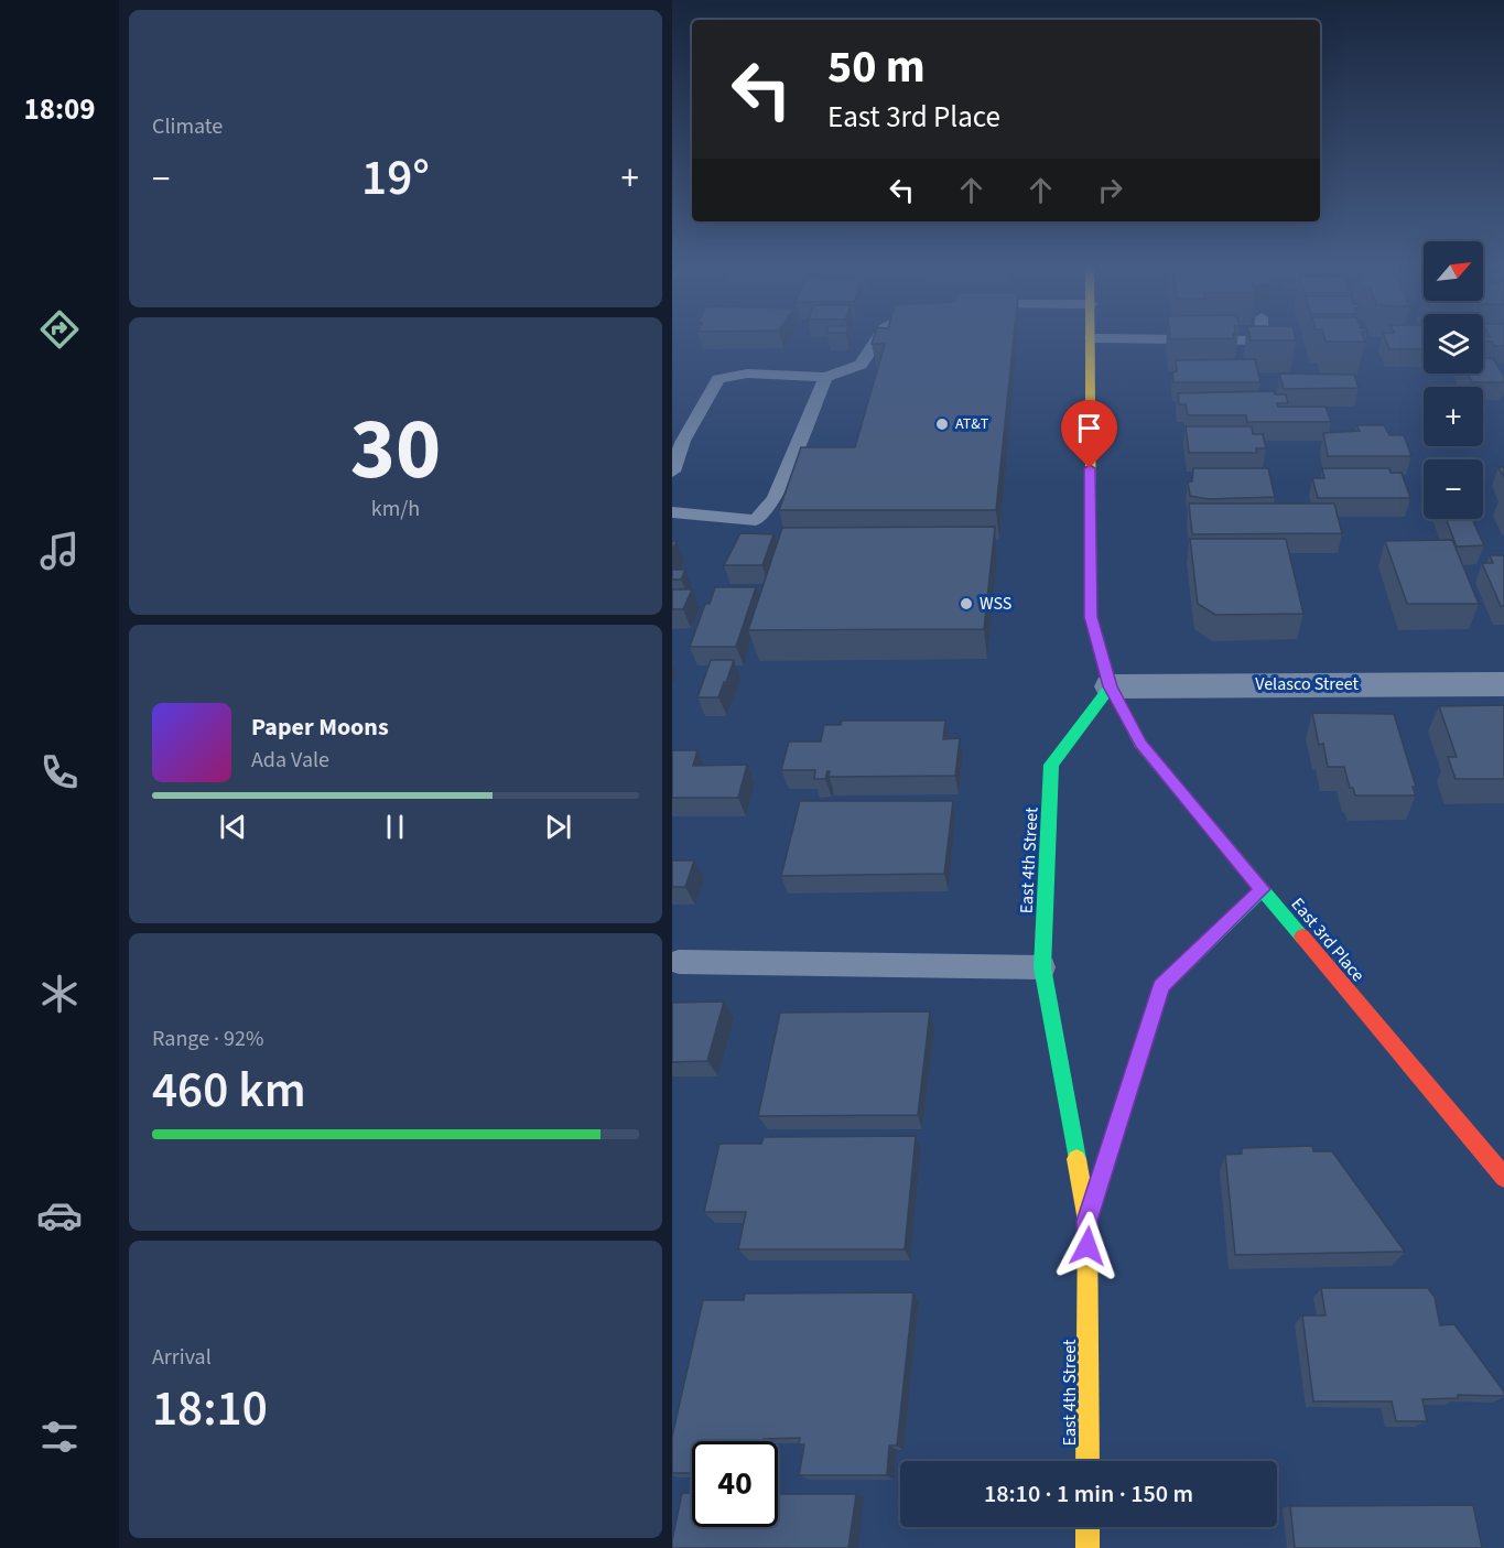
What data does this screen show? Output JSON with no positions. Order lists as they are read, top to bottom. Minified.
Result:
{"streets":{"main road":["East 4th Street","East 3rd Place"],"street":["Velasco Street"]},"crossings":[["Velasco Street","East 4th Street"],["Velasco Street","East 3rd Place"],["East 4th Street","East 3rd Place"]],"places":["AT&T","WSS"],"north":"top right","page":{"tabs":"18:09","tile":["Climate",["30","km/h"],["Range · 92%","460 km"],["Arrival","18:10"]],"turn":["50 m","East 3rd Place"],"heat":["−","19°","+"],"map_buttons":["+","−"],"song":["Paper Moons","Ada Vale"],"limit":"40","trip":"18:10 · 1 min · 150 m"}}
